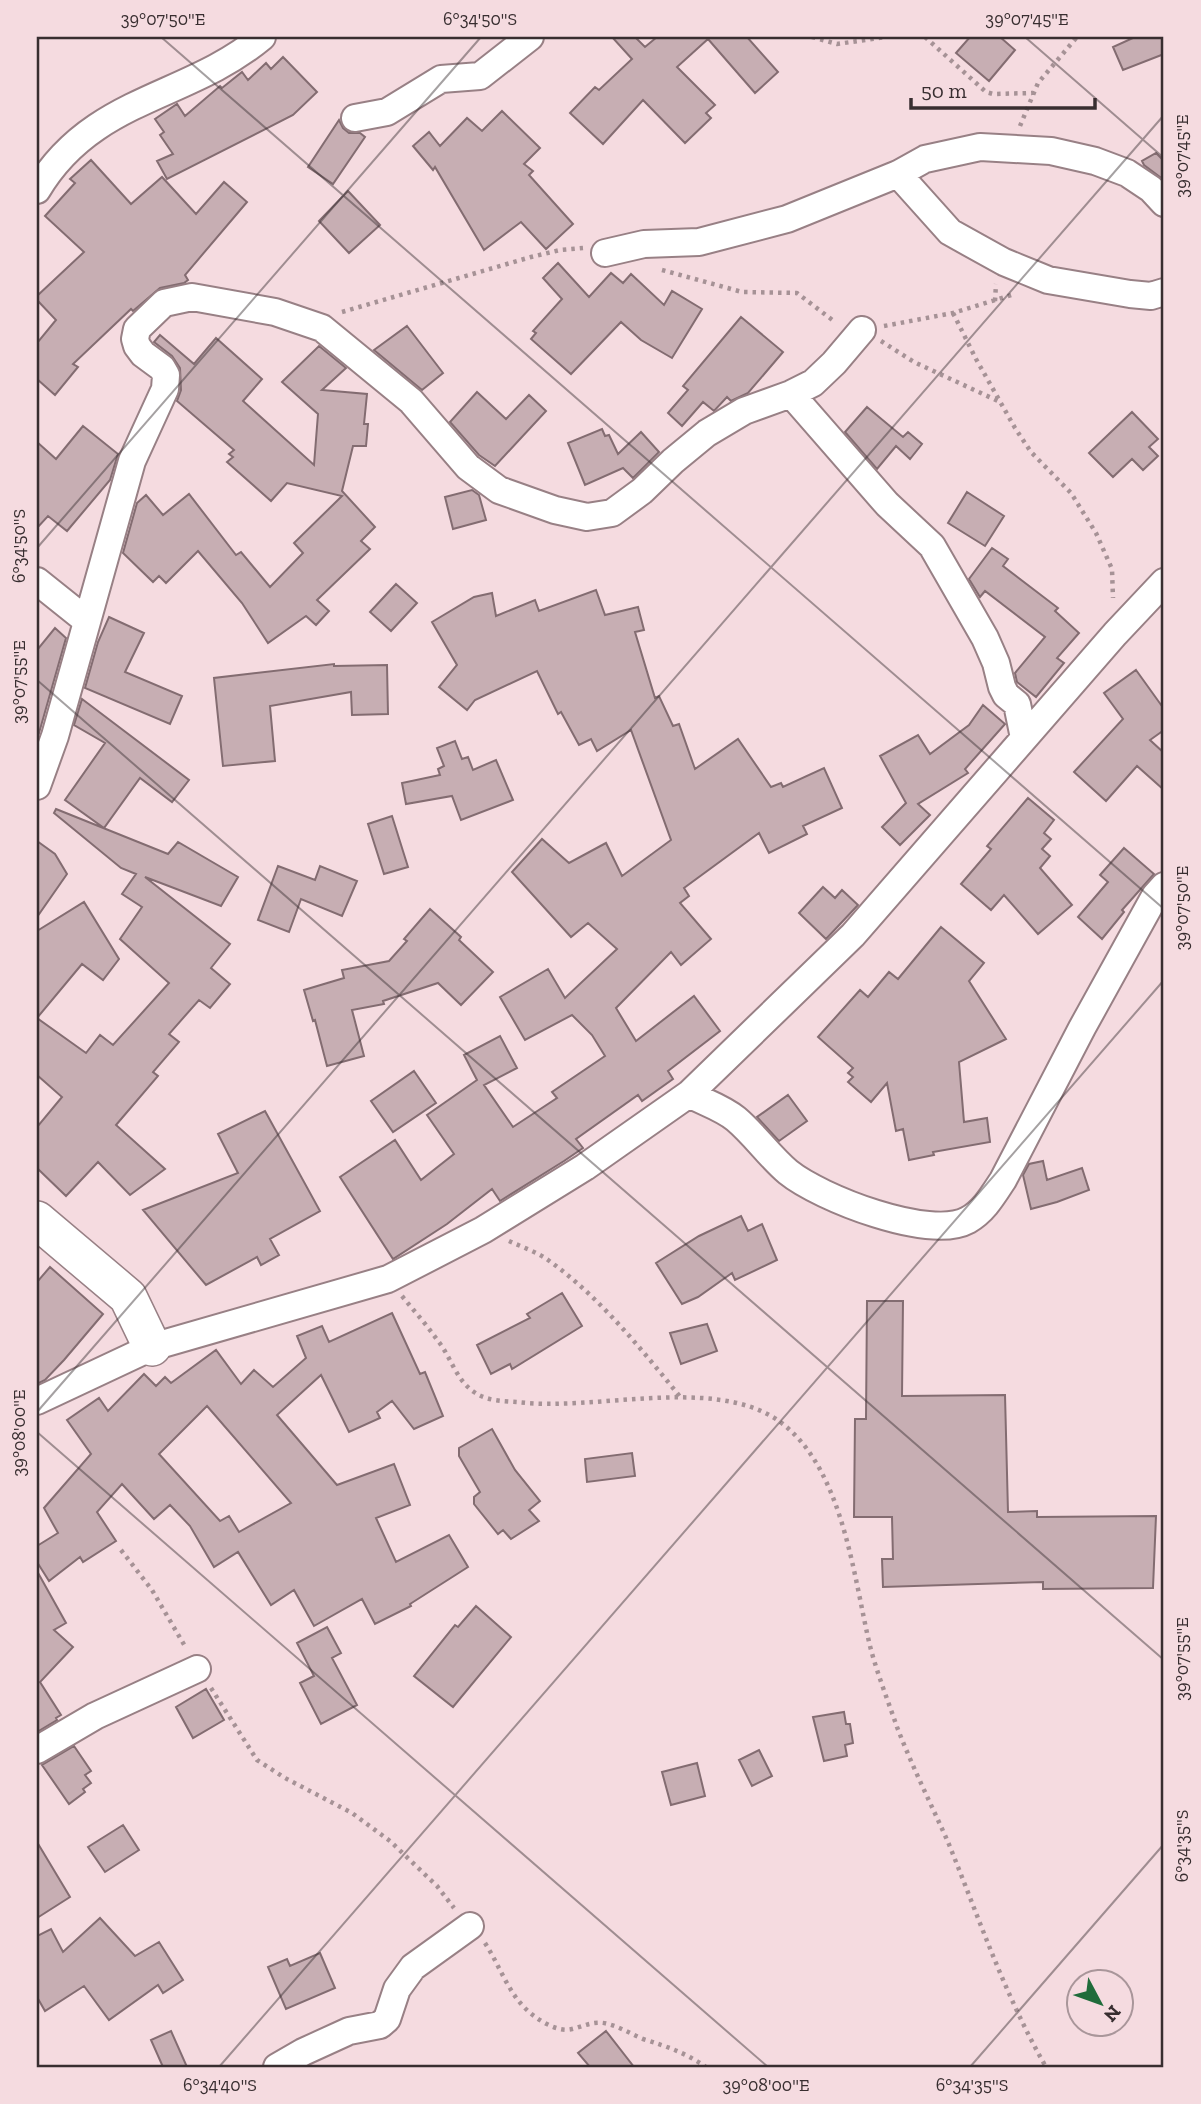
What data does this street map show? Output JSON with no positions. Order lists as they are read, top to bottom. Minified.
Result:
{"scale_bar":"50 m","north":"bottom right","coordinates":["39°07'50\"E","6°34'50\"S","39°07'45\"E","39°07'55\"E","39°08'00\"E","6°34'35\"S","6°34'40\"S"]}
